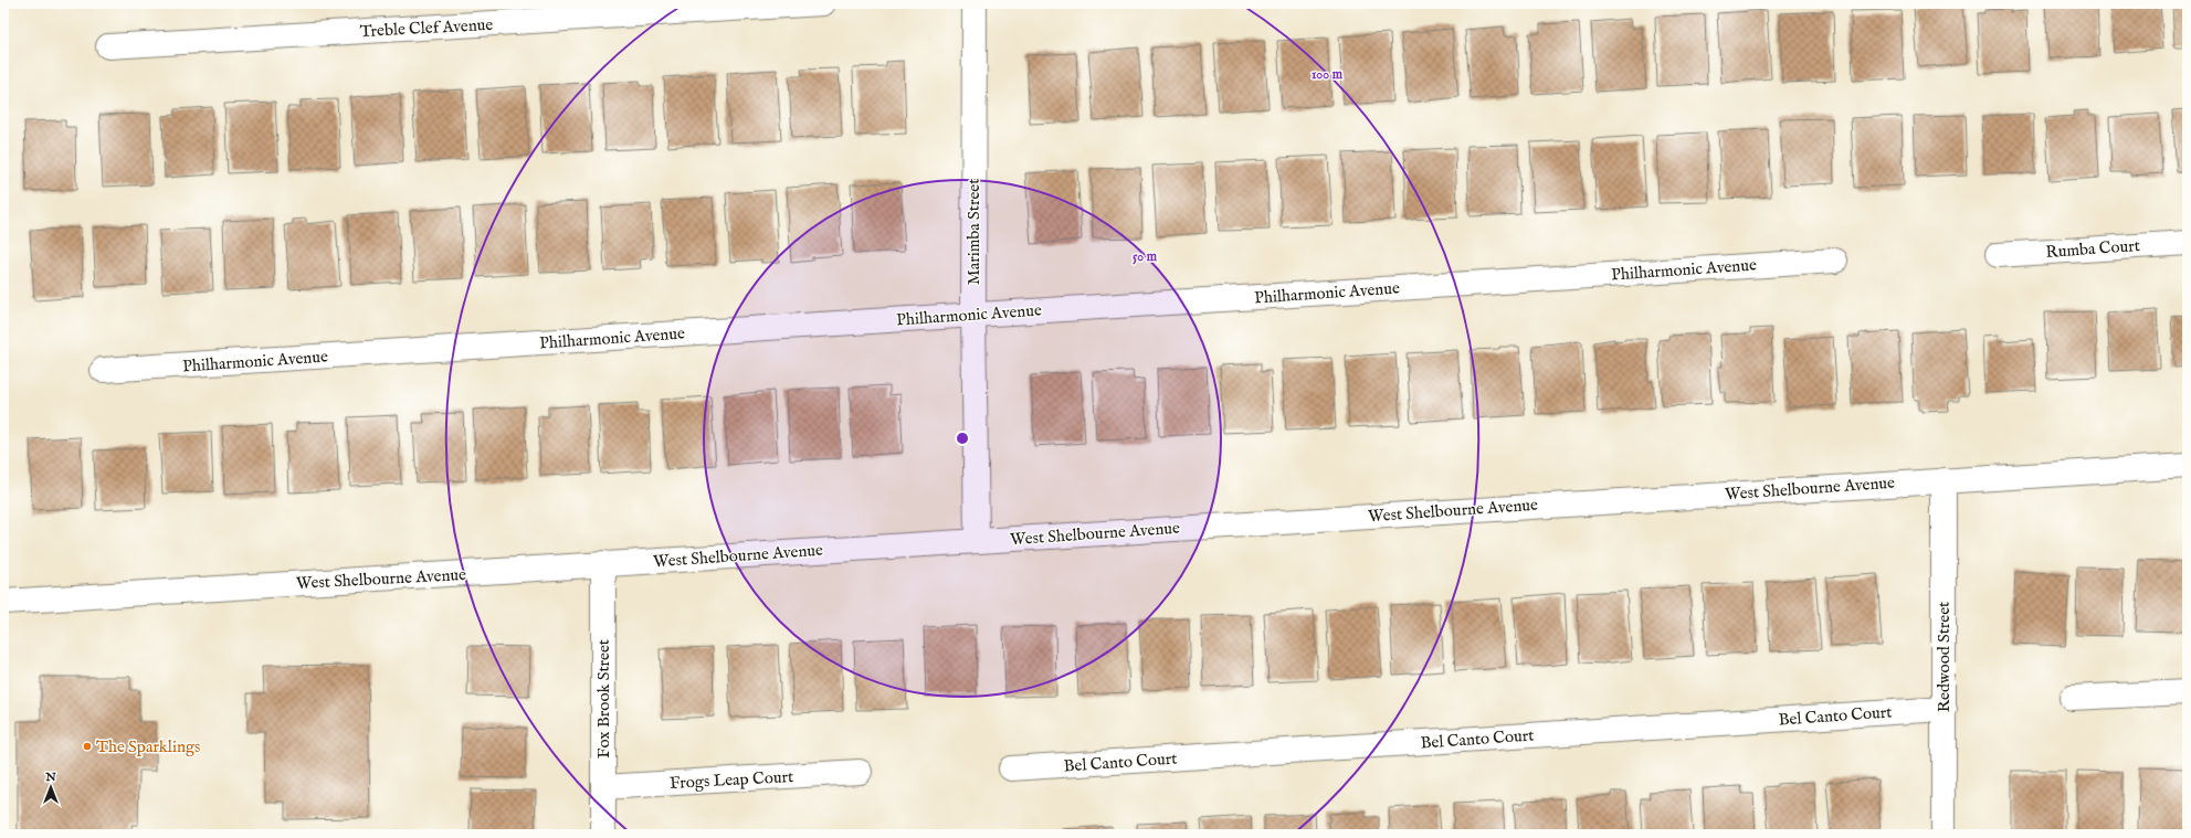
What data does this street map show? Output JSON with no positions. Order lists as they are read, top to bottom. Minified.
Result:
{"streets":{"street":["Treble Clef Avenue","Marimba Street","Rumba Court","Philharmonic Avenue","West Shelbourne Avenue","Redwood Street","Fox Brook Street","Bel Canto Court","Frogs Leap Court"]},"crossings":[["Marimba Street","Philharmonic Avenue"],["Marimba Street","West Shelbourne Avenue"],["West Shelbourne Avenue","Redwood Street"],["West Shelbourne Avenue","Fox Brook Street"],["Redwood Street","Bel Canto Court"],["Fox Brook Street","Frogs Leap Court"]],"places":["The Sparklings"],"north":"top","rings":["100 m","50 m"]}
